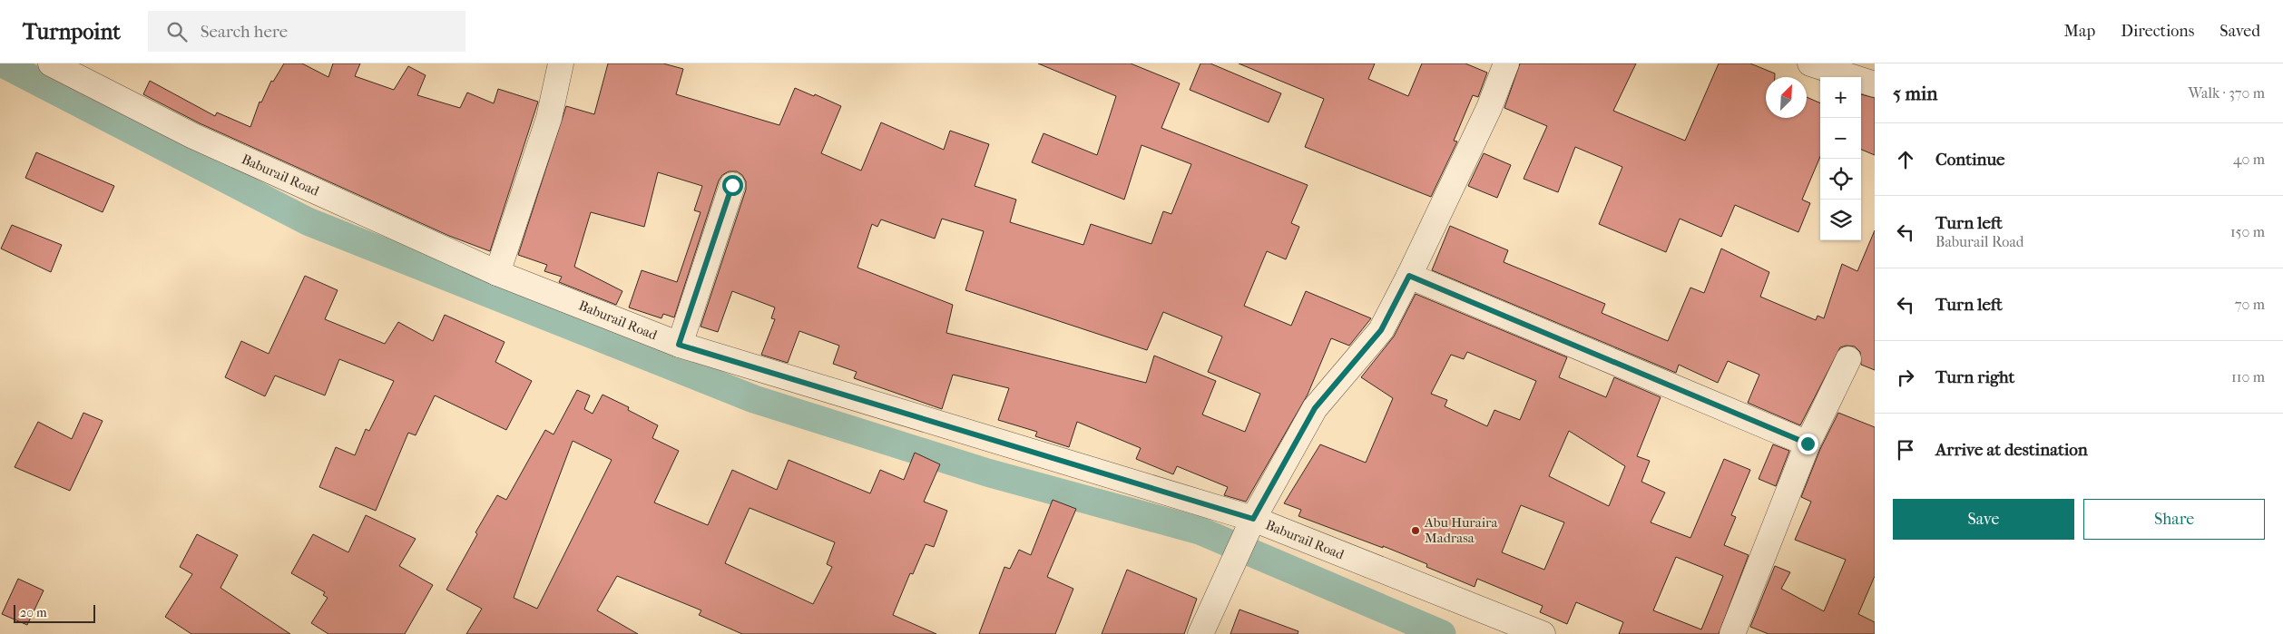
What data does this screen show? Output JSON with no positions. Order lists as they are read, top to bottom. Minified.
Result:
{"streets":{"street":["Baburail Road"]},"places":["Abu Huraira Madrasa"],"scale_bar":"20 m","north":"top right","page":{"header":"Turnpoint","search":"Search here","nav":["Map","Directions","Saved"],"heading":["5 min","Walk · 370 m"],"map_buttons":["+","−"],"list":[["Continue","40 m"],["Turn left","Baburail Road","150 m"],["Turn left","70 m"],["Turn right","110 m"],"Arrive at destination"],"buttons":["Save","Share"],"scale":"20 m"}}
